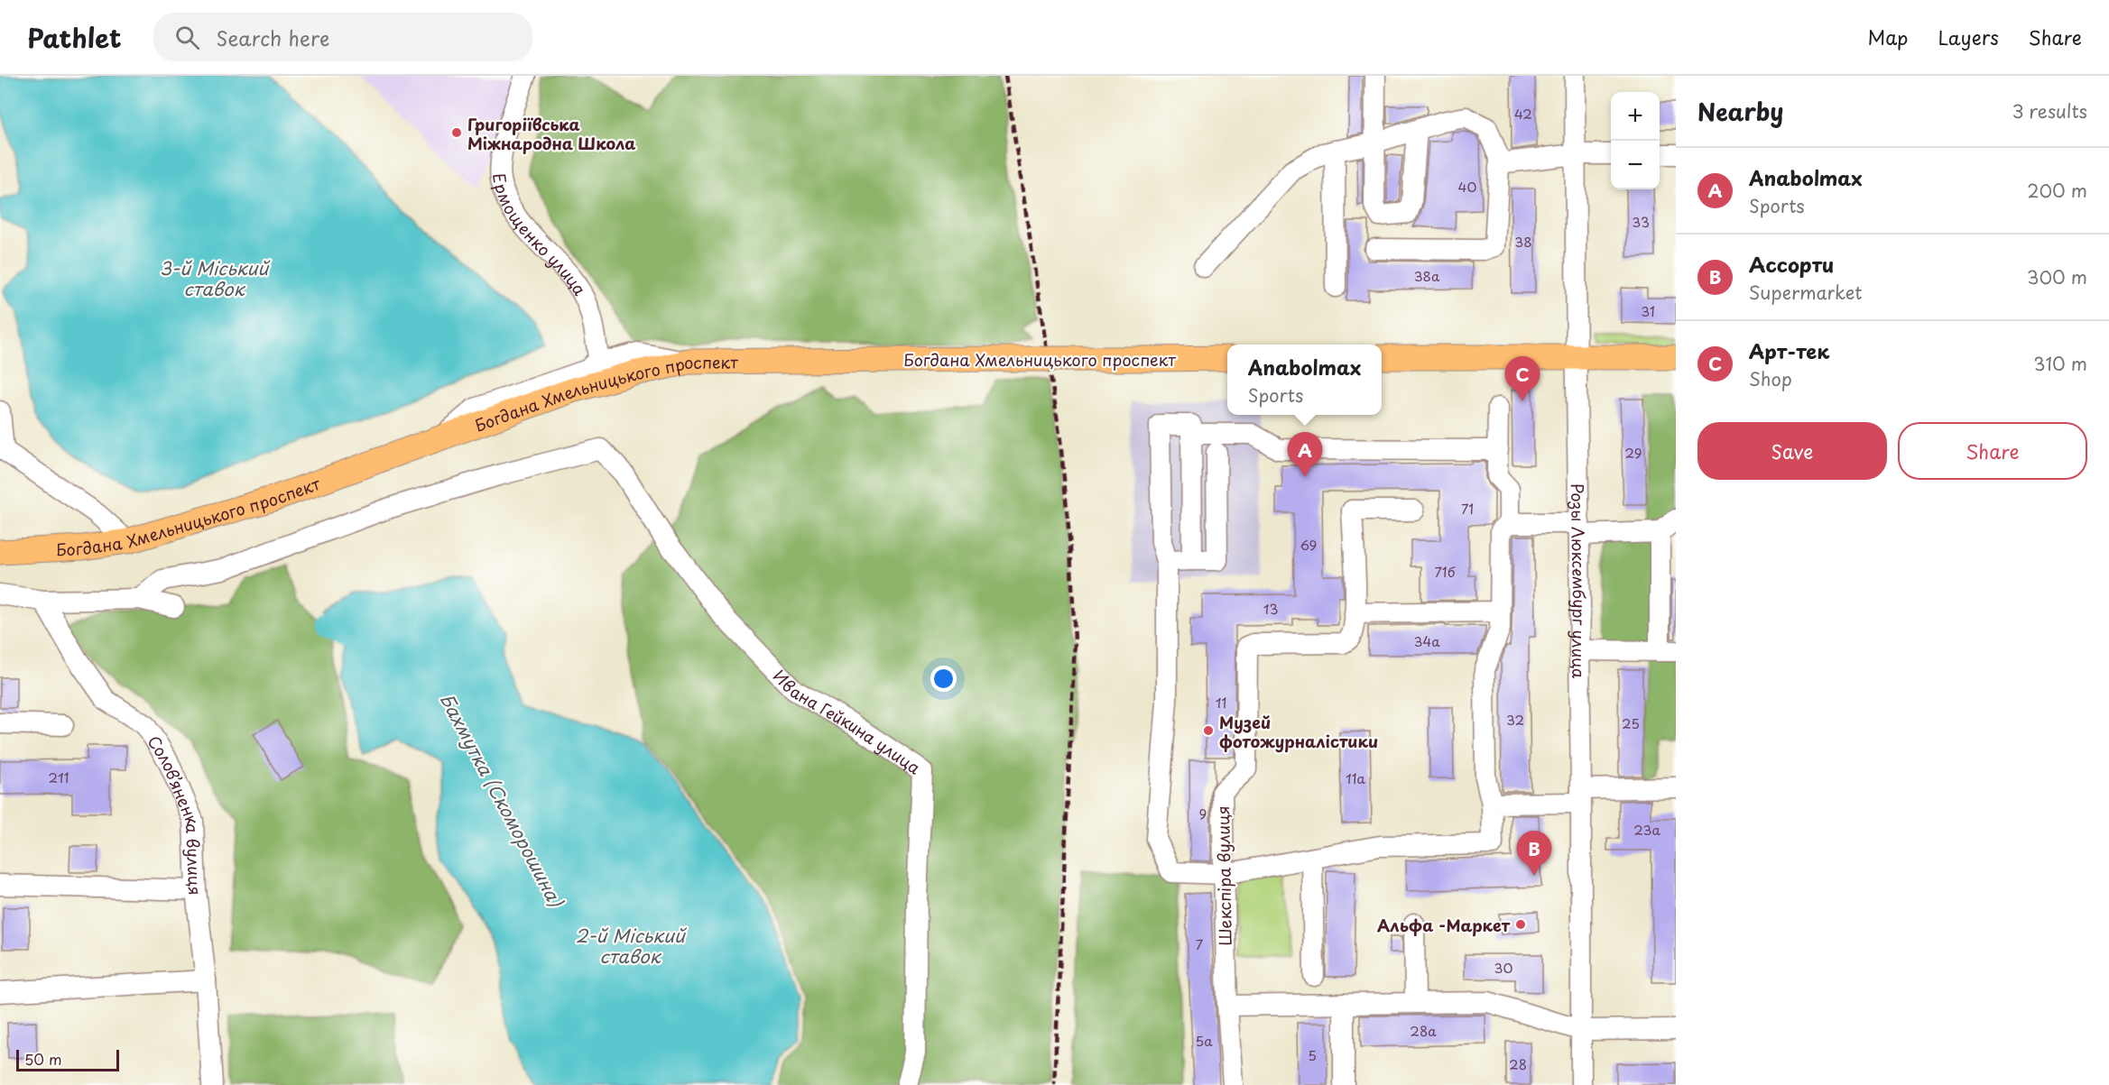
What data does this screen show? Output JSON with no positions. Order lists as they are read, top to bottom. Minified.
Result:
{"streets":{"main road":["Богдана Хмельницького проспект"],"street":["Ермощенко улица","Розы Люксембург улица","Ивана Гейкина улица","Солов’яненка вулиця","Шекспіра вулиця"]},"water":["3-й Міський ставок","Бахмутка (Скоморошина)","2-й Міський ставок"],"places":["Григоріївська Міжнародна Школа","Музей фотожурналістики","Альфа -Маркет"],"house_numbers":["42","40","33","38","38а","31","29","71","69","71б","13","34а","11","32","25","211","11а","9","23а","7","30","28а","5а","5","28"],"scale_bar":"50 m","page":{"header":"Pathlet","search":"Search here","nav":["Map","Layers","Share"],"heading":["Nearby","3 results"],"map_buttons":["+","−"],"list":[{"mark":"A","name":"Anabolmax","note":"Sports","value":"200 m"},{"mark":"B","name":"Ассорти","note":"Supermarket","value":"300 m"},{"mark":"C","name":"Арт-тек","note":"Shop","value":"310 m"}],"popup":["Anabolmax","Sports"],"pins":["C","A","B"],"buttons":["Save","Share"],"scale":"50 m"}}
